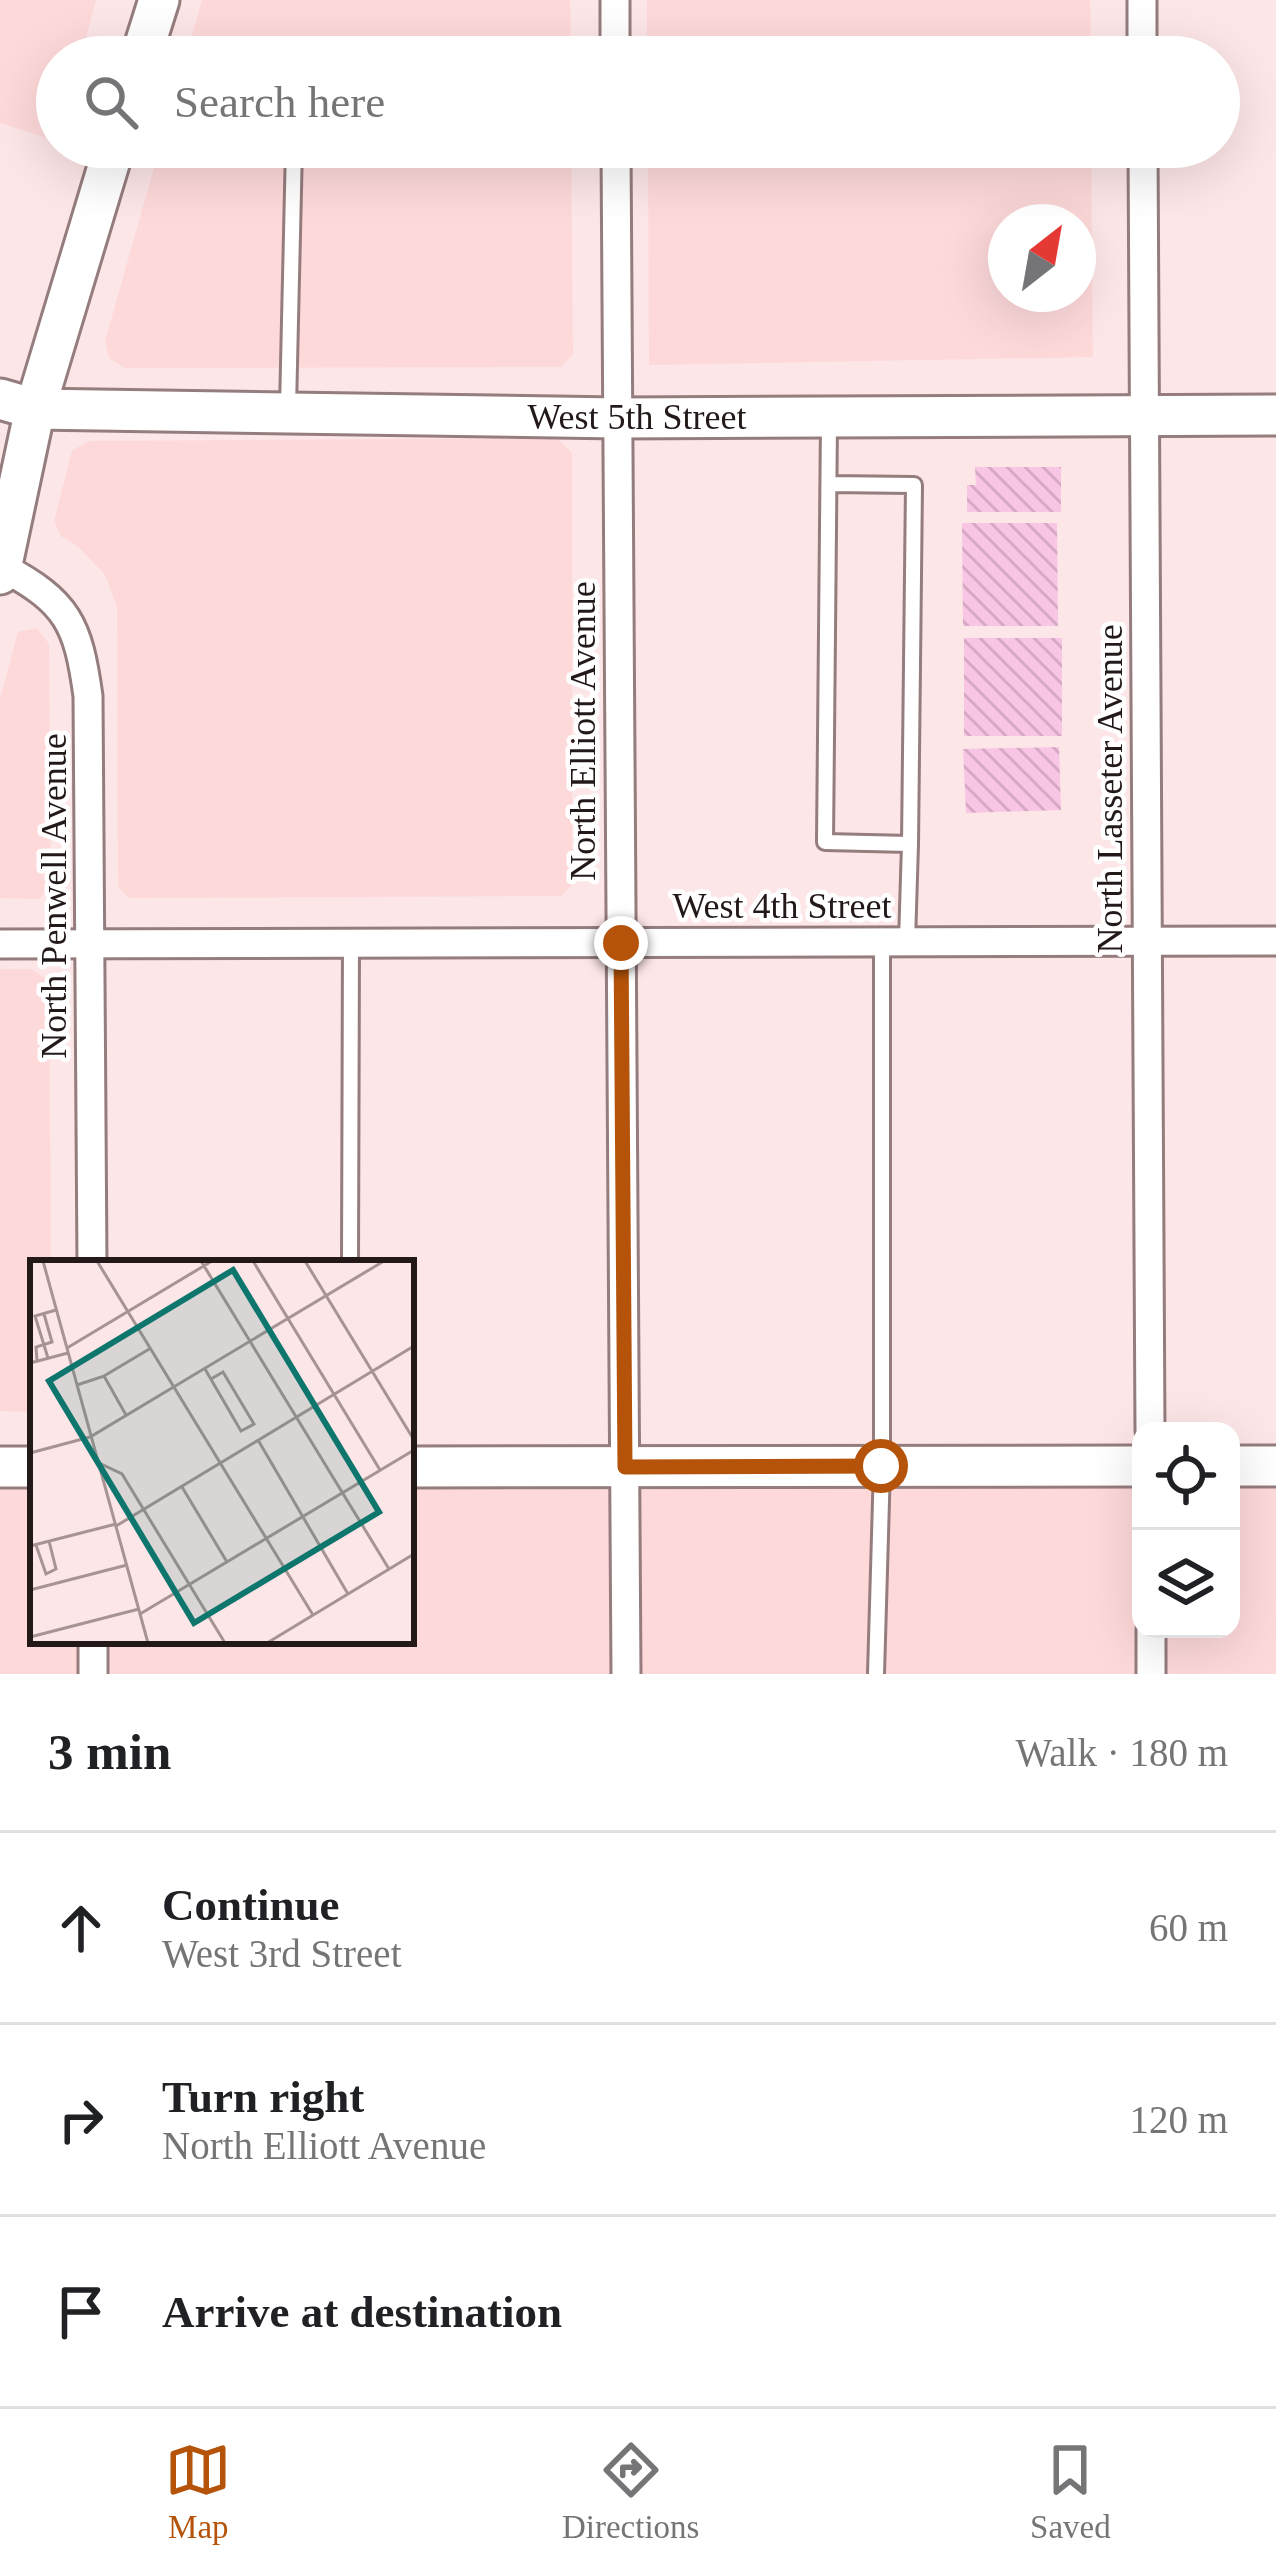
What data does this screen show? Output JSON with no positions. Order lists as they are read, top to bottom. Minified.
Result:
{"streets":{"street":["West 5th Street","North Elliott Avenue","North Lasseter Avenue","North Penwell Avenue","West 4th Street"]},"crossings":[["West 5th Street","North Elliott Avenue"],["West 5th Street","North Lasseter Avenue"],["North Elliott Avenue","West 4th Street"],["North Lasseter Avenue","West 4th Street"],["North Penwell Avenue","West 4th Street"]],"north":"top right","page":{"search":"Search here","heading":["3 min","Walk · 180 m"],"list":[["Continue","West 3rd Street","60 m"],["Turn right","North Elliott Avenue","120 m"],"Arrive at destination"],"nav":["Map","Directions","Saved"]}}
